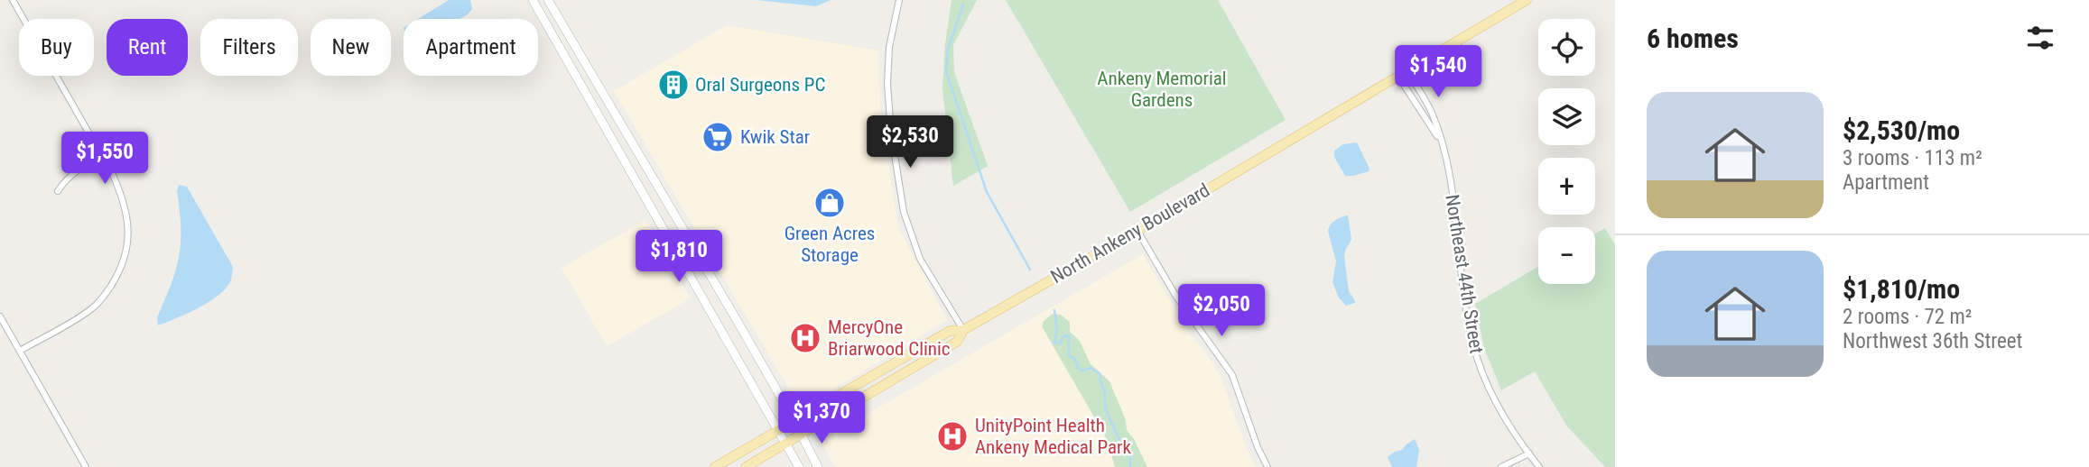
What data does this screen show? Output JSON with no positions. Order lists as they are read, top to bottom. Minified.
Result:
{"streets":{"main road":["North Ankeny Boulevard"],"street":["Northeast 44th Street"]},"crossings":[["North Ankeny Boulevard","Northeast 44th Street"]],"parks":["Ankeny Memorial Gardens"],"places":{"building":["Oral Surgeons PC"],"supermarket":["Kwik Star"],"shop":["Green Acres Storage"],"hospital":["MercyOne Briarwood Clinic","UnityPoint Health Ankeny Medical Park"]},"page":{"heading":"6 homes","map_buttons":["+","−"],"chip":["Buy","Rent","Filters","New","Apartment"],"price":["$1,540","$2,530","$1,550","$1,810","$2,050","$1,370"],"list":[{"name":"$2,530/mo","note":"3 rooms · 113 m² · Apartment"},{"name":"$1,810/mo","note":"2 rooms · 72 m² · Northwest 36th Street"}]}}
